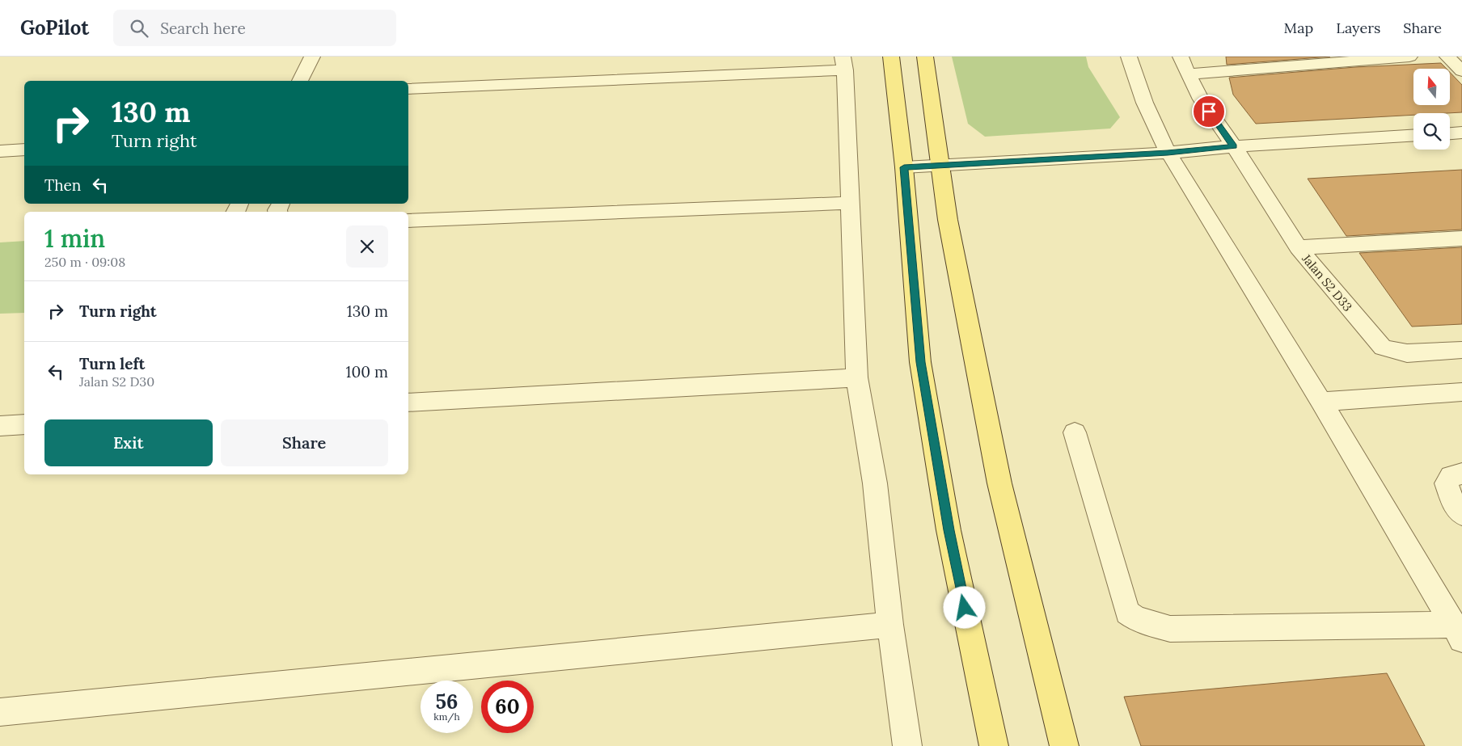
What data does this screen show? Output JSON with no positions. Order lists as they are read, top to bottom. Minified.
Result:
{"streets":{"street":["Jalan S2 D33"]},"north":"top","page":{"header":"GoPilot","search":"Search here","nav":["Map","Layers","Share"],"turn":["130 m","Turn right"],"then":"Then","heading":["1 min","250 m · 09:08"],"list":[{"name":"Turn right","value":"130 m"},{"name":"Turn left","note":"Jalan S2 D30","value":"100 m"}],"buttons":["Exit","Share"],"speed":"56 km/h","limit":"60"}}
